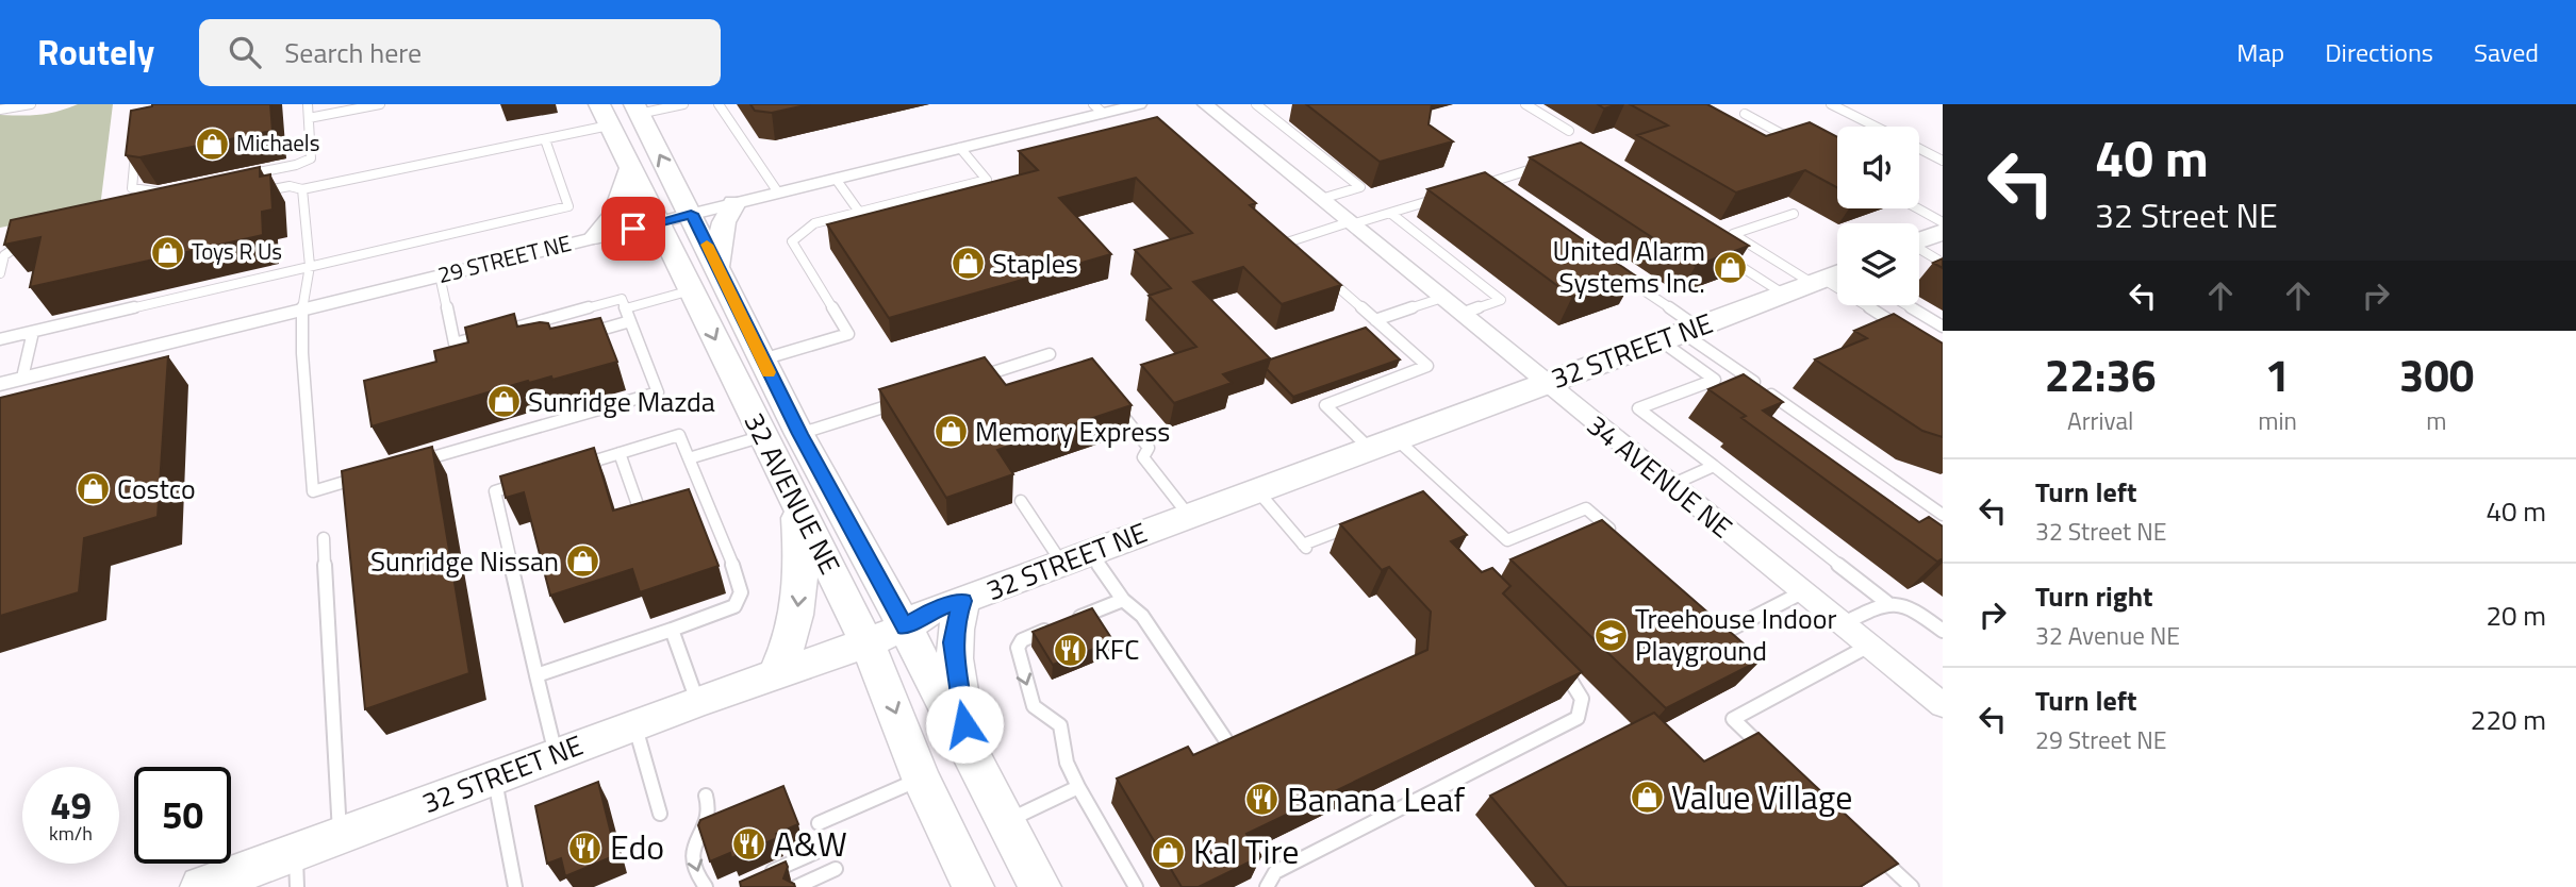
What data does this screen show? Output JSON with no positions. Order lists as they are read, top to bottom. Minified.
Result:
{"streets":{"main road":["32 STREET NE","32 AVENUE NE"],"street":["29 STREET NE","34 AVENUE NE"]},"crossings":[["29 STREET NE","32 AVENUE NE"],["32 STREET NE","34 AVENUE NE"],["32 STREET NE","32 AVENUE NE"]],"places":{"shop":["Michaels","Toys R Us","Staples","United Alarm Systems Inc.","Sunridge Mazda","Memory Express","Costco","Sunridge Nissan","Value Village","Kal Tire"],"school or university":["Treehouse Indoor Playground"],"restaurant":["KFC","Banana Leaf","A&W","Edo"]},"page":{"header":"Routely","search":"Search here","nav":["Map","Directions","Saved"],"turn":["40 m","32 Street NE"],"eta":["22:36","Arrival","1","min","300","m"],"list":[{"name":"Turn left","note":"32 Street NE","value":"40 m"},{"name":"Turn right","note":"32 Avenue NE","value":"20 m"},{"name":"Turn left","note":"29 Street NE","value":"220 m"}],"speed":"49 km/h","limit":"50"}}
